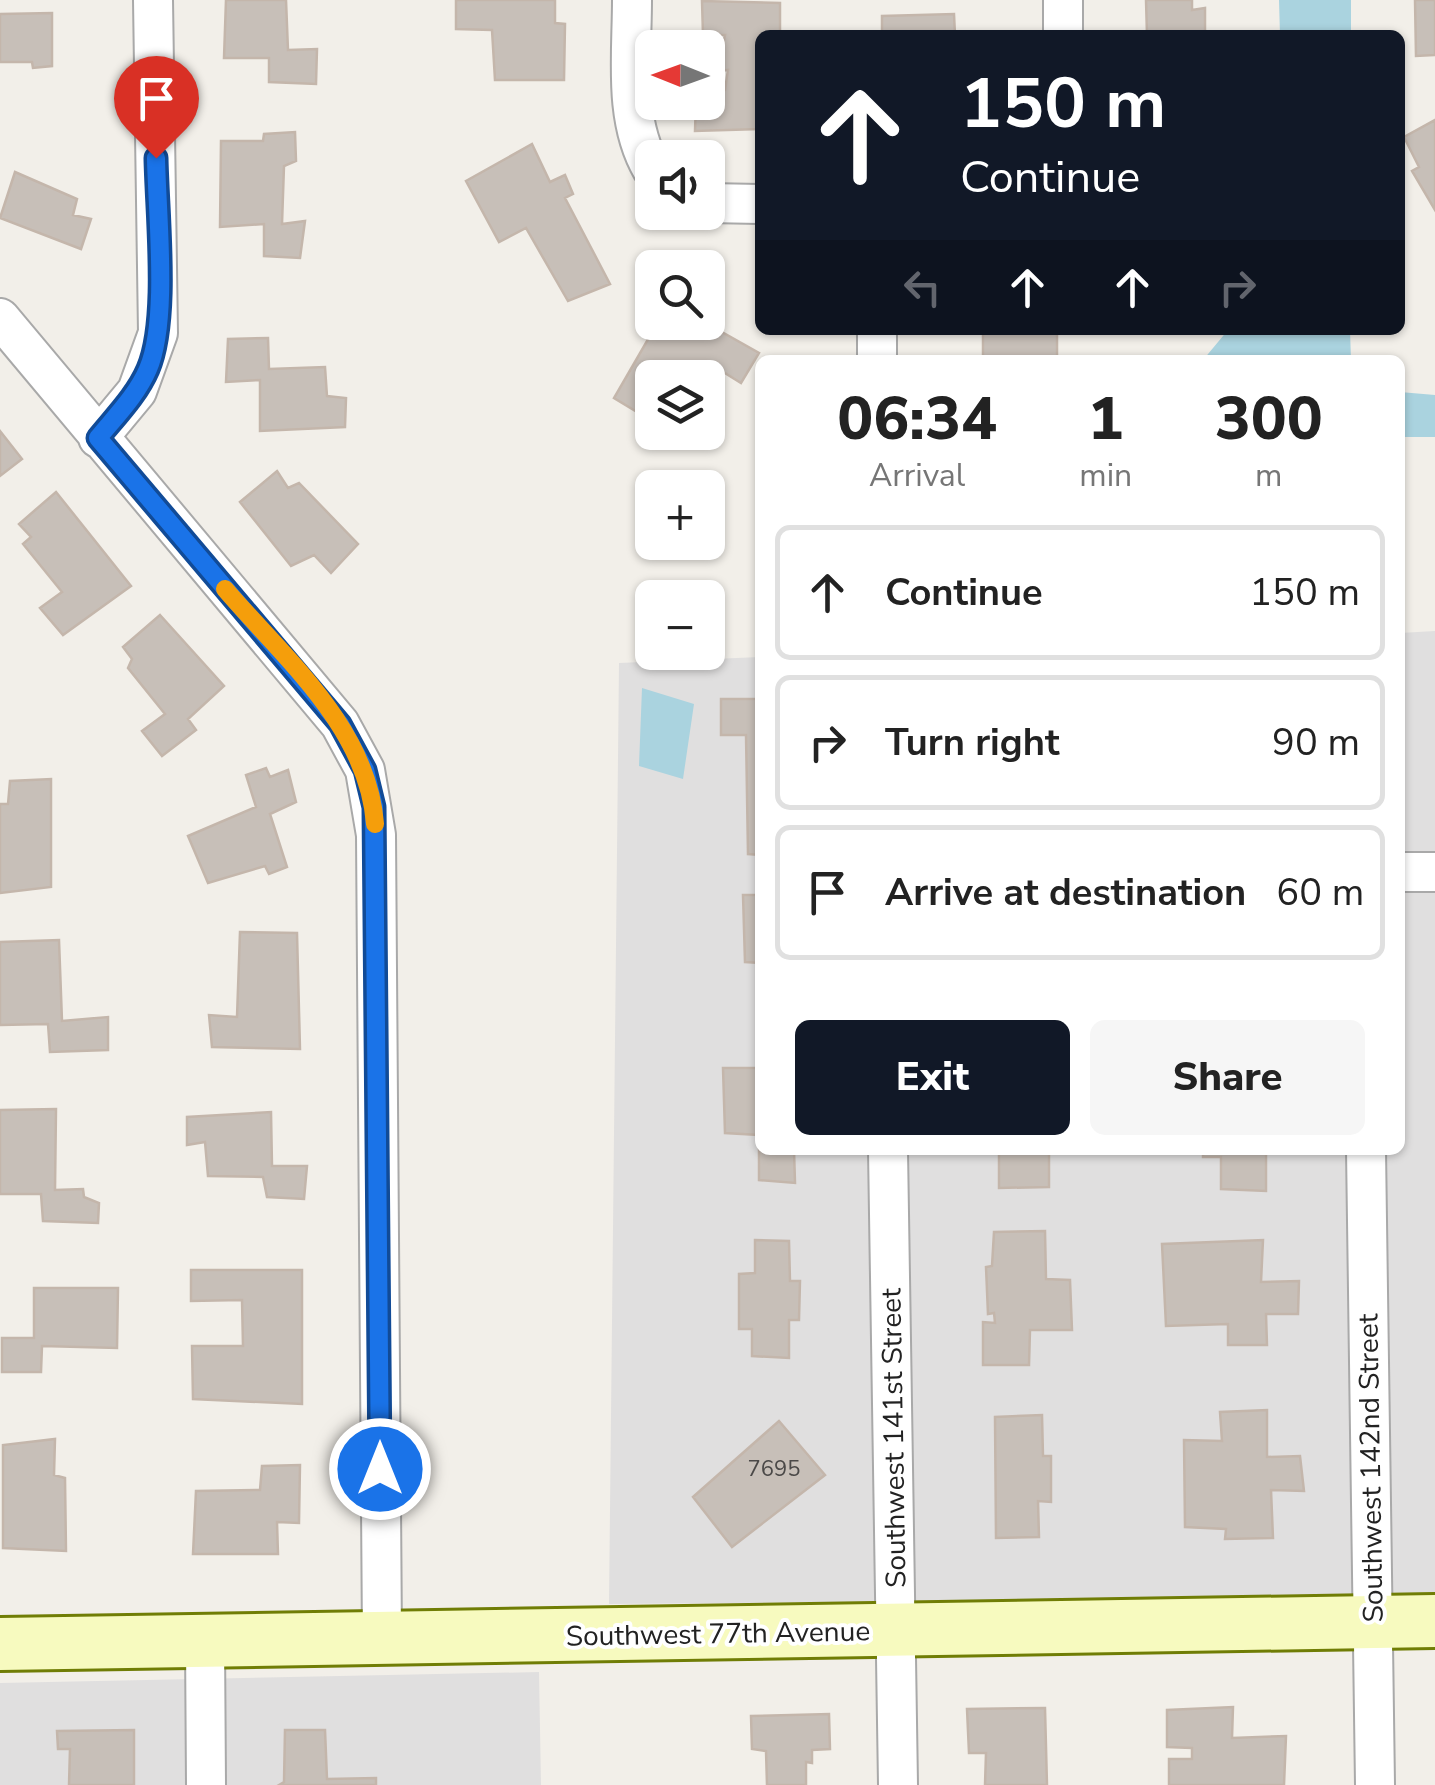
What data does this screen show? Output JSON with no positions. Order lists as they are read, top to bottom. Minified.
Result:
{"streets":{"street":["Southwest 141st Street","Southwest 142nd Street","Southwest 77th Avenue"]},"crossings":[["Southwest 141st Street","Southwest 77th Avenue"],["Southwest 142nd Street","Southwest 77th Avenue"]],"house_numbers":["7695"],"north":"left","page":{"map_buttons":["+","−"],"turn":["150 m","Continue"],"eta":["06:34","Arrival","1","min","300","m"],"list":[{"name":"Continue","value":"150 m"},{"name":"Turn right","value":"90 m"},{"name":"Arrive at destination","value":"60 m"}],"buttons":["Exit","Share"]}}
